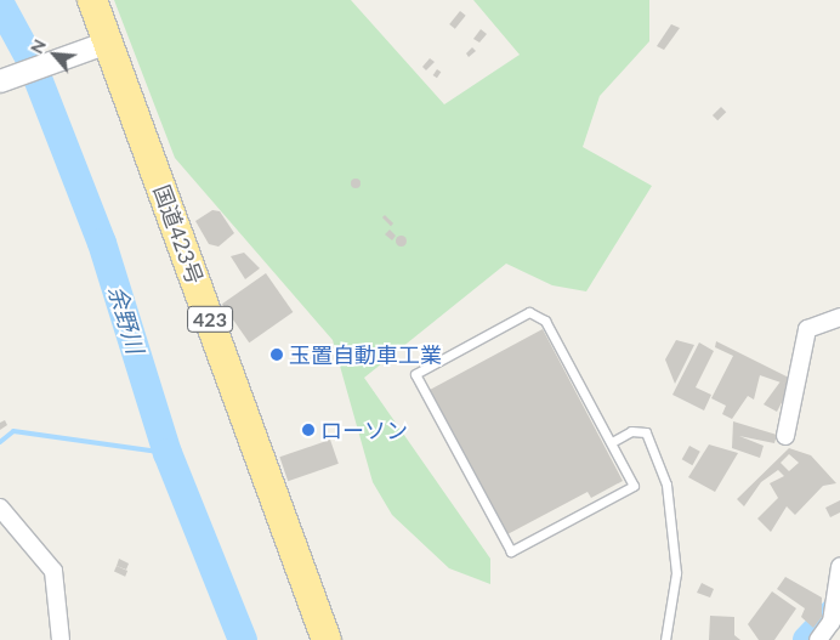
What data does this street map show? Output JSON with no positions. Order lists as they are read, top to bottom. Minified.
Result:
{"streets":{"highway":["国道423号","423"]},"water":["余野川"],"places":["玉置自動車工業","ローソン"],"north":"top left"}
